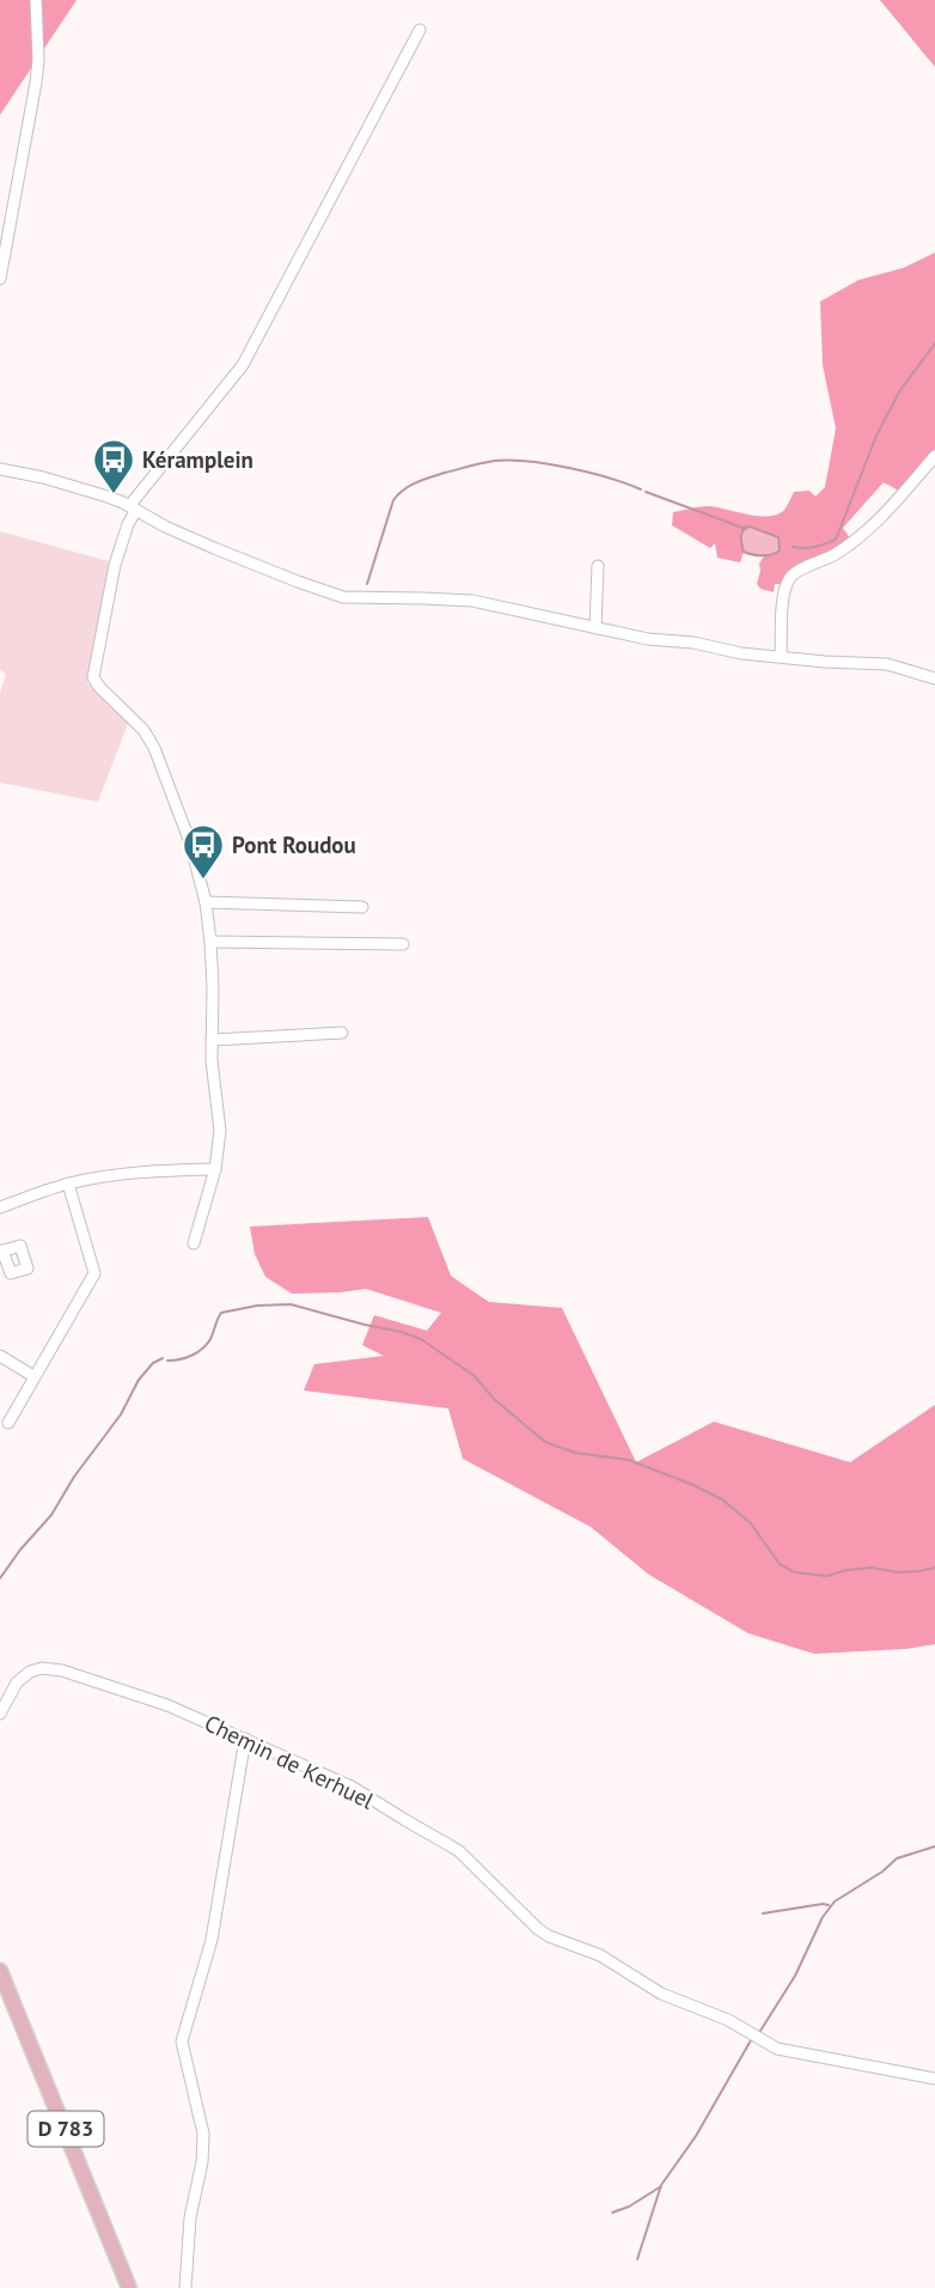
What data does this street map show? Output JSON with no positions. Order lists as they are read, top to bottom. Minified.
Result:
{"streets":{"main road":["D 783"],"street":["Chemin de Kerhuel"]},"places":{"bus stop":["Kéramplein","Pont Roudou"]}}
